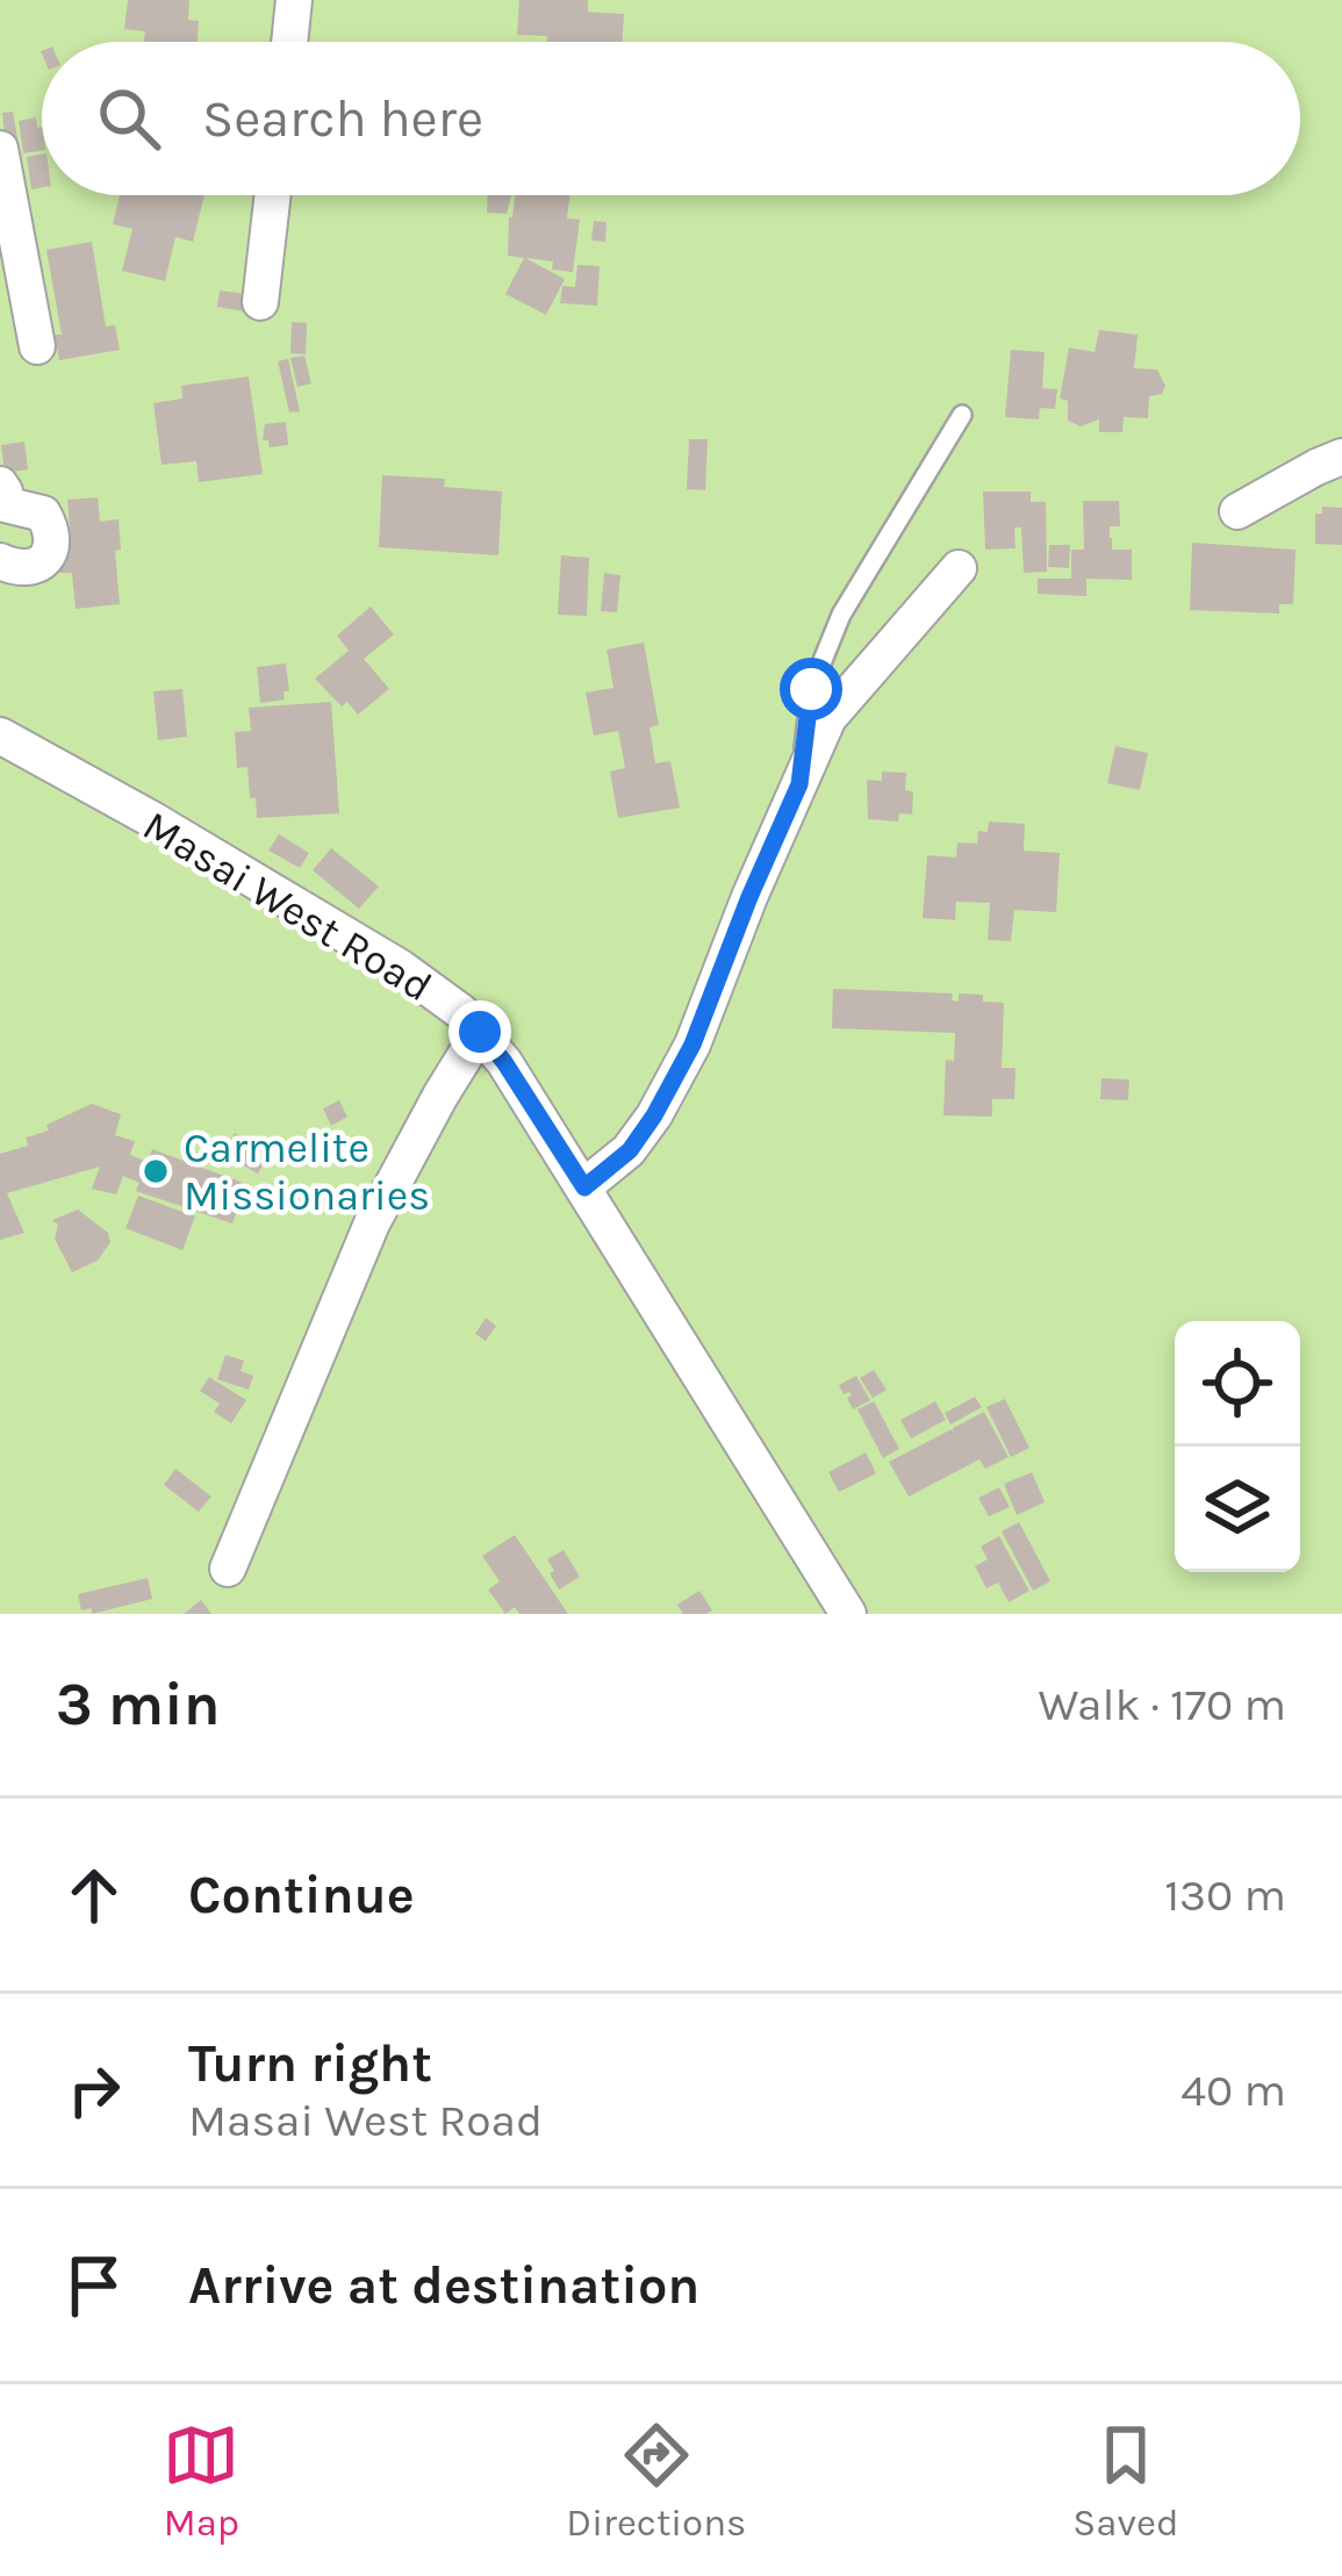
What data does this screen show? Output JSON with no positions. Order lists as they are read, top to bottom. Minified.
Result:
{"streets":{"street":["Masai West Road"]},"places":["Carmelite Missionaries"],"page":{"search":"Search here","heading":["3 min","Walk · 170 m"],"list":[["Continue","130 m"],["Turn right","Masai West Road","40 m"],"Arrive at destination"],"nav":["Map","Directions","Saved"]}}
